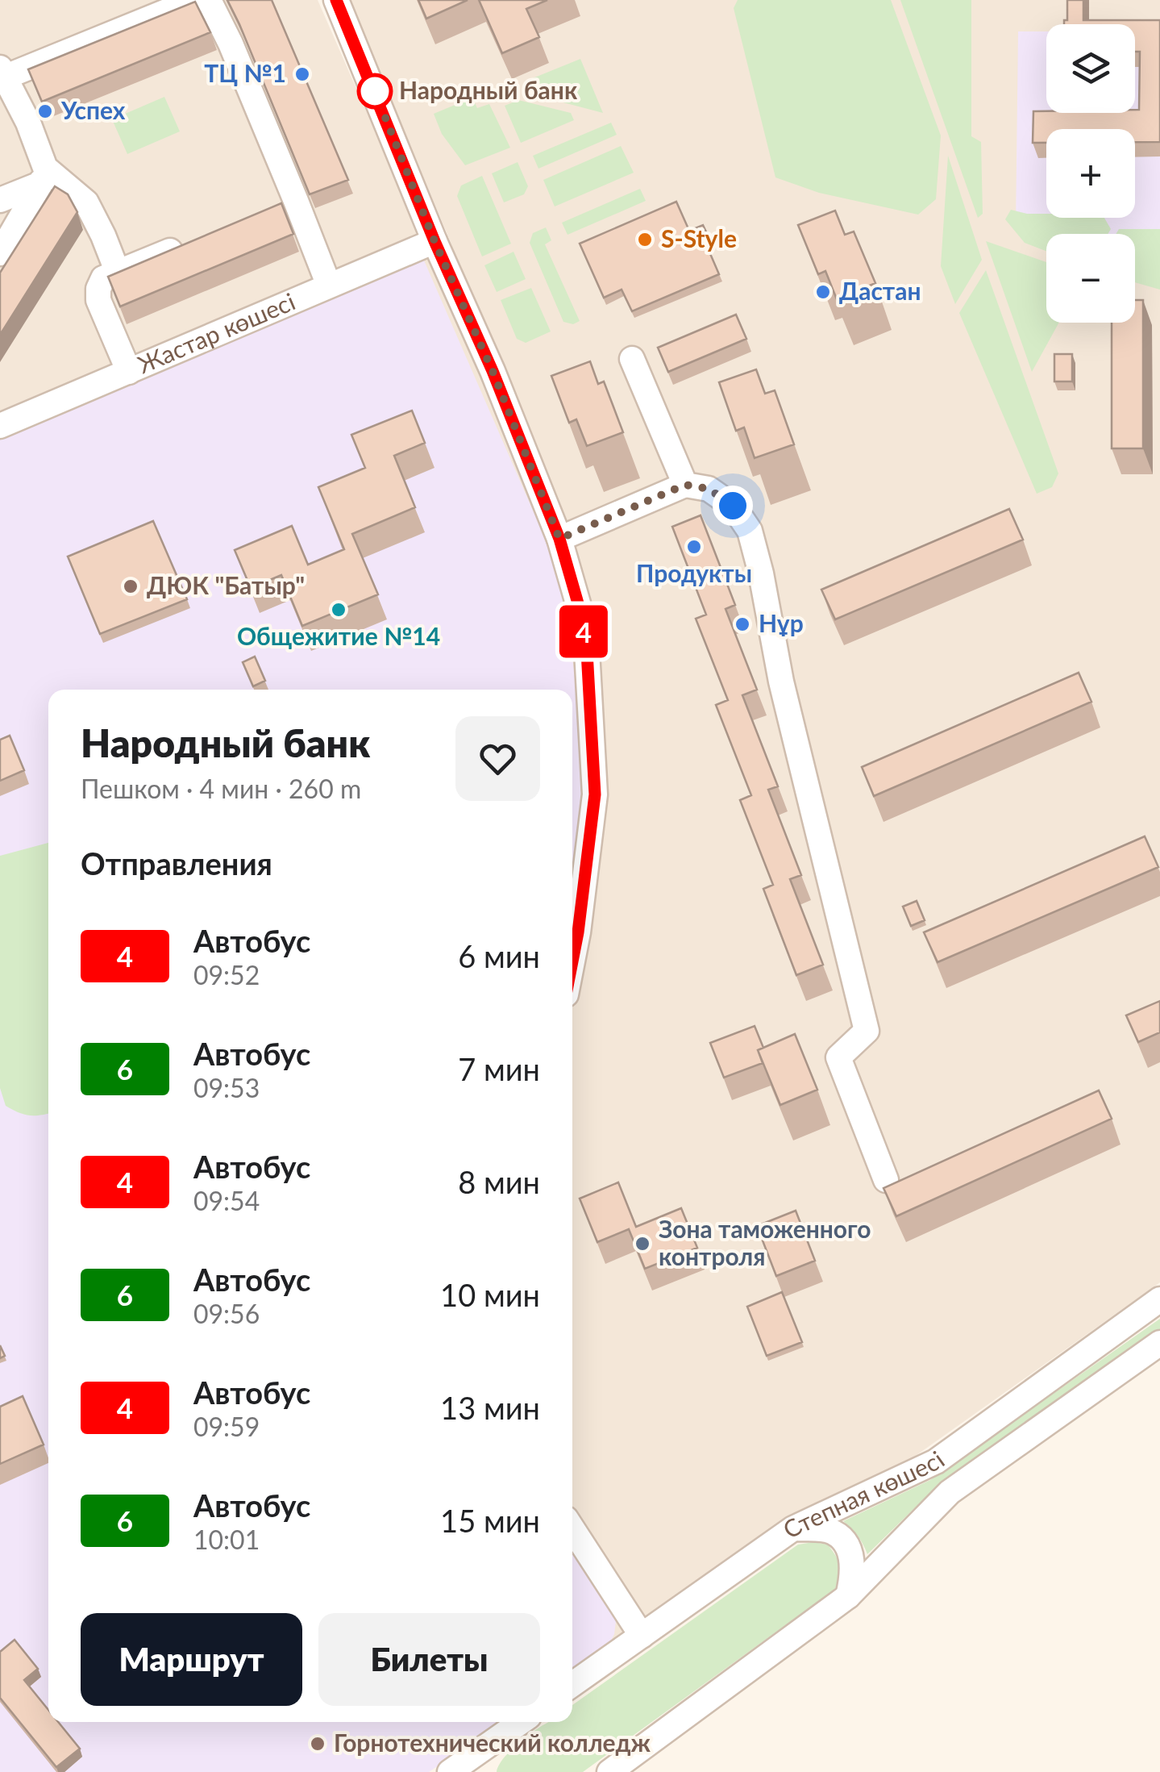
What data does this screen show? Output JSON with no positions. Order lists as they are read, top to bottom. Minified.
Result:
{"streets":{"street":["Жастар көшесі","Степная көшесі"]},"places":["ТЦ №1","Народный банк","Успех","S-Style","Дастан","Продукты","ДЮК \"Батыр\"","Общежитие №14","Нұр","Зона таможенного контроля","Горнотехнический колледж"],"lines":["bus line 4"],"page":{"on_map":"4","map_buttons":["+","−"],"heading":[["Народный банк","Пешком · 4 мин · 260 m"],"Отправления"],"list":[{"mark":"4","name":"Автобус","note":"09:52","value":"6 мин"},{"mark":"6","name":"Автобус","note":"09:53","value":"7 мин"},{"mark":"4","name":"Автобус","note":"09:54","value":"8 мин"},{"mark":"6","name":"Автобус","note":"09:56","value":"10 мин"},{"mark":"4","name":"Автобус","note":"09:59","value":"13 мин"},{"mark":"6","name":"Автобус","note":"10:01","value":"15 мин"}],"buttons":["Маршрут","Билеты"]}}
